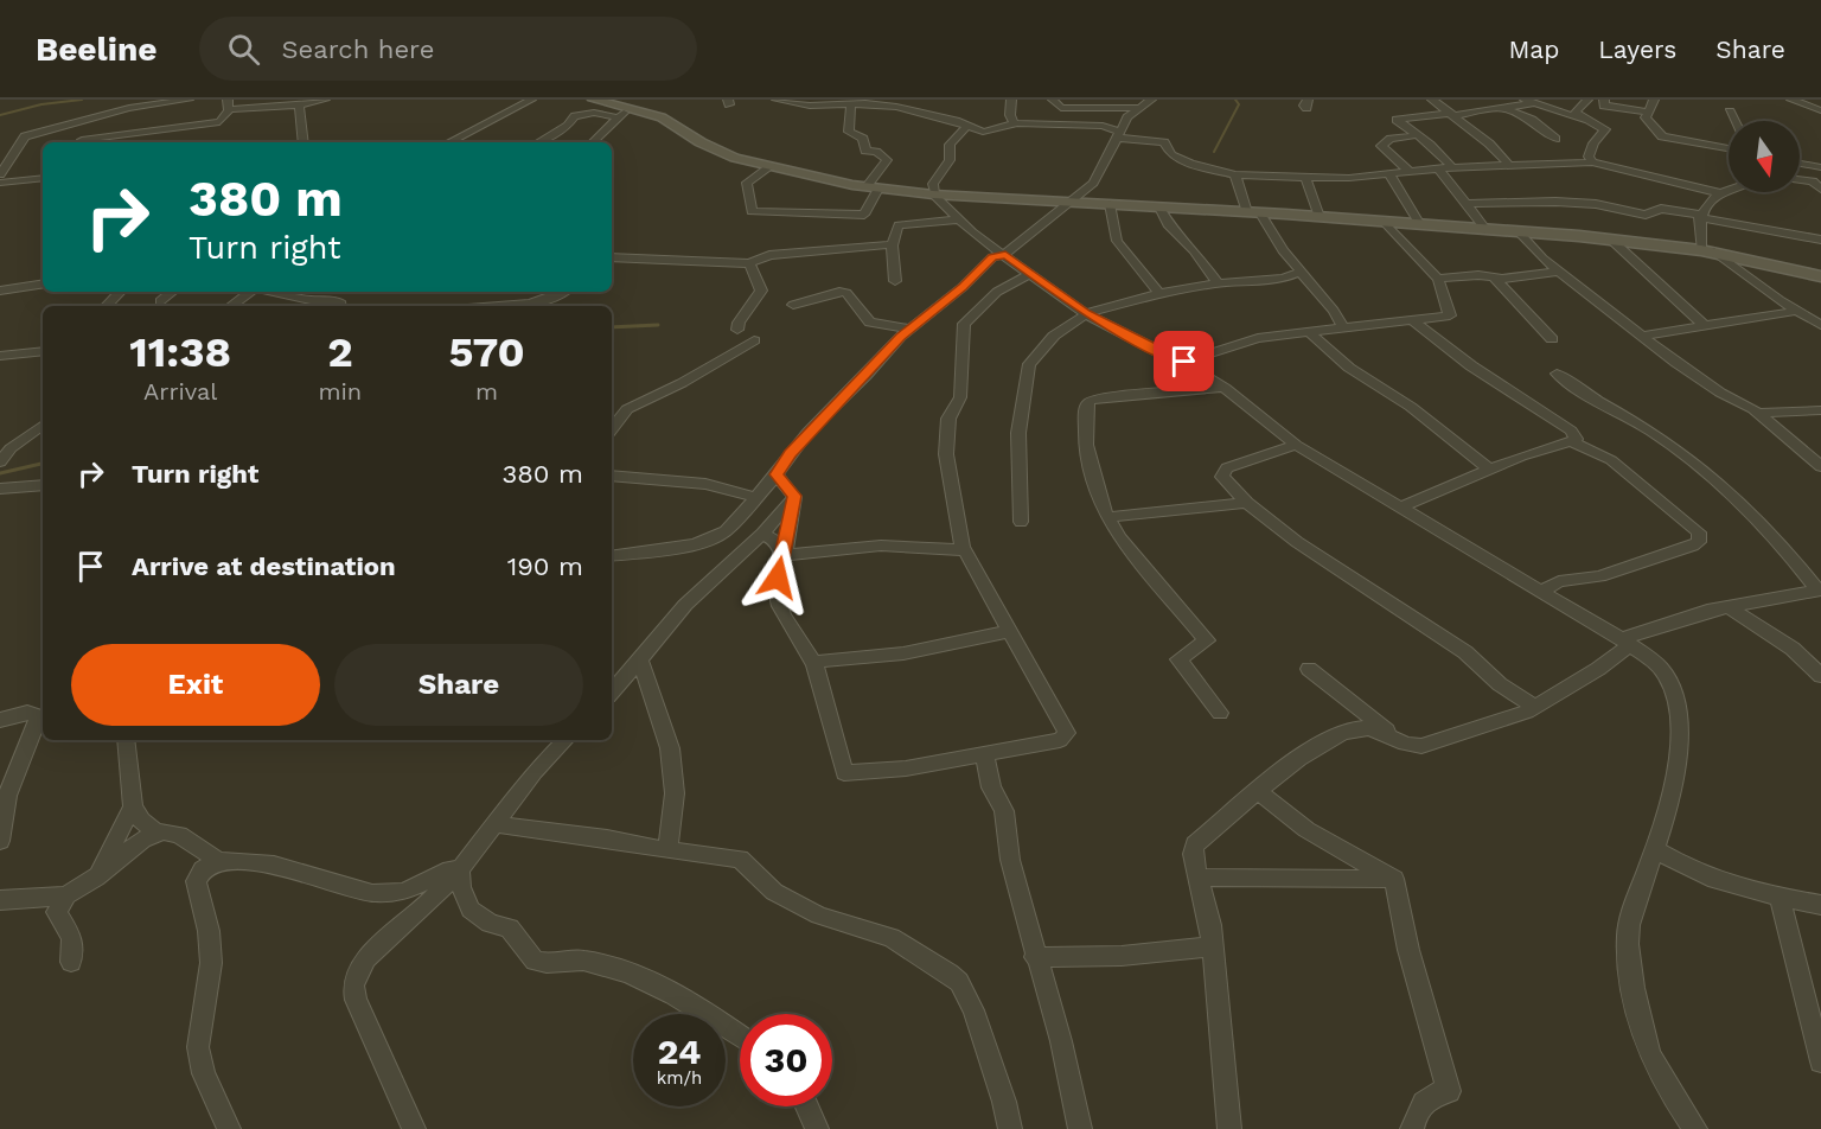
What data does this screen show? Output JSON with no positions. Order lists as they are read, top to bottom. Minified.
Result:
{"north":"bottom","page":{"header":"Beeline","search":"Search here","nav":["Map","Layers","Share"],"turn":["380 m","Turn right"],"eta":["11:38","Arrival","2","min","570","m"],"list":[{"name":"Turn right","value":"380 m"},{"name":"Arrive at destination","value":"190 m"}],"buttons":["Exit","Share"],"speed":"24 km/h","limit":"30"}}
